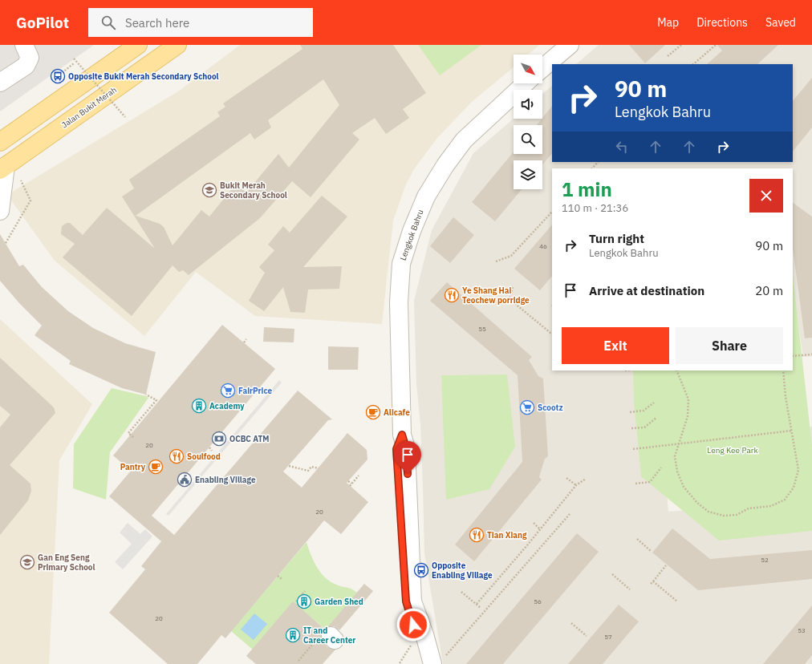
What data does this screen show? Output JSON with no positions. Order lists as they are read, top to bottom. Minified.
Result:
{"streets":{"main road":["Jalan Bukit Merah"],"street":["Lengkok Bahru"]},"parks":["Leng Kee Park"],"places":{"bus stop":["Opposite Bukit Merah Secondary School","Opposite Enabling Village"],"school or university":["Bukit Merah Secondary School","Gan Eng Seng Primary School"],"restaurant":["Ye Shang Hai Teochew porridge","Soulfood","Tian Xiang"],"supermarket":["FairPrice","Scootz"],"building":["Academy","Garden Shed","IT and Career Center"],"cafe":["Alicafe","Pantry"],"bank":["OCBC ATM"],"public building":["Enabling Village"]},"house_numbers":["46","55","20","20","52","56","20","53","57"],"north":"bottom right","page":{"header":"GoPilot","search":"Search here","nav":["Map","Directions","Saved"],"turn":["90 m","Lengkok Bahru"],"heading":["1 min","110 m · 21:36"],"list":[{"name":"Turn right","note":"Lengkok Bahru","value":"90 m"},{"name":"Arrive at destination","value":"20 m"}],"buttons":["Exit","Share"]}}
